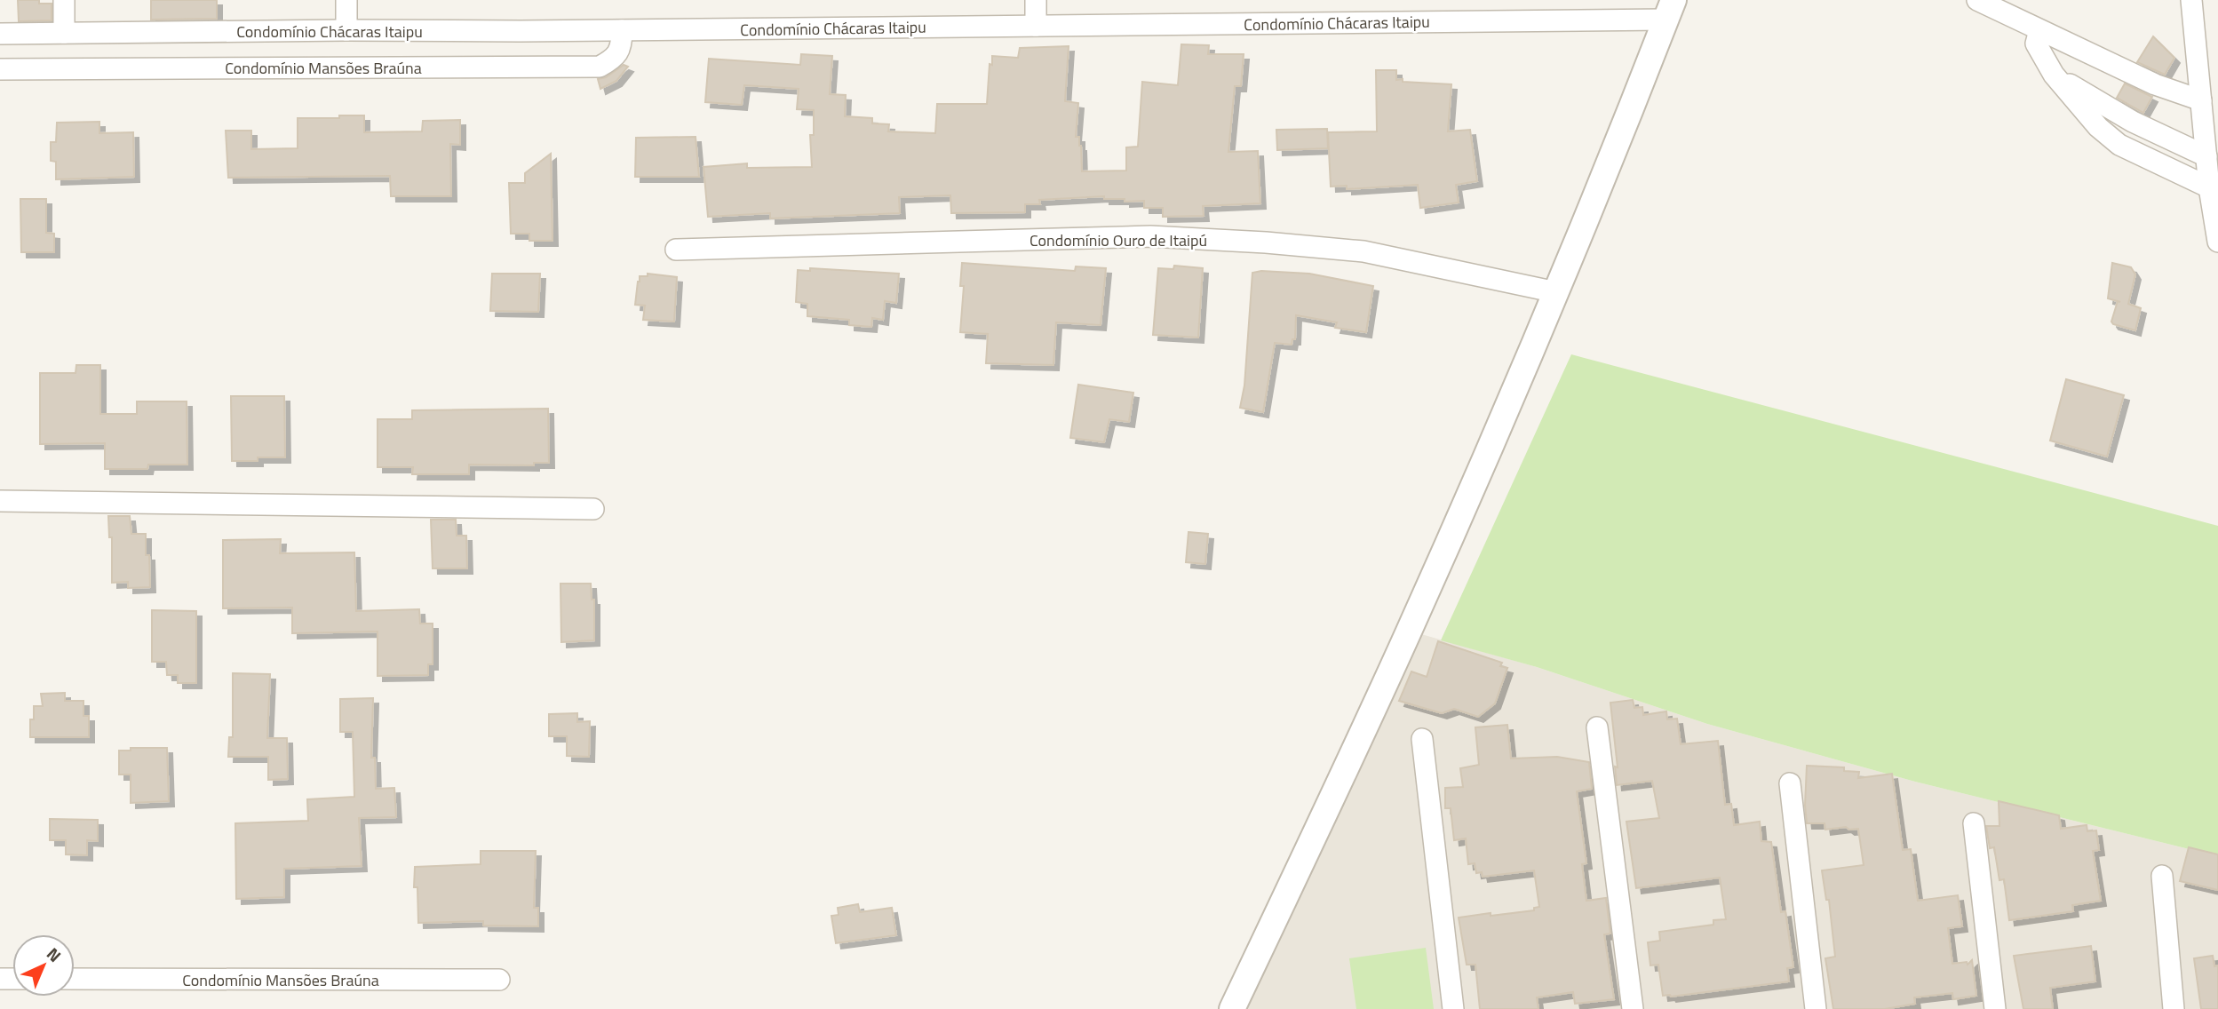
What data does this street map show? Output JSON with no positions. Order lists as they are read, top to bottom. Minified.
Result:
{"streets":{"street":["Condomínio Chácaras Itaipu","Condomínio Mansões Braúna","Condomínio Ouro de Itaipú"]},"crossings":[["Condomínio Chácaras Itaipu","Condomínio Mansões Braúna"]],"north":"top right"}
